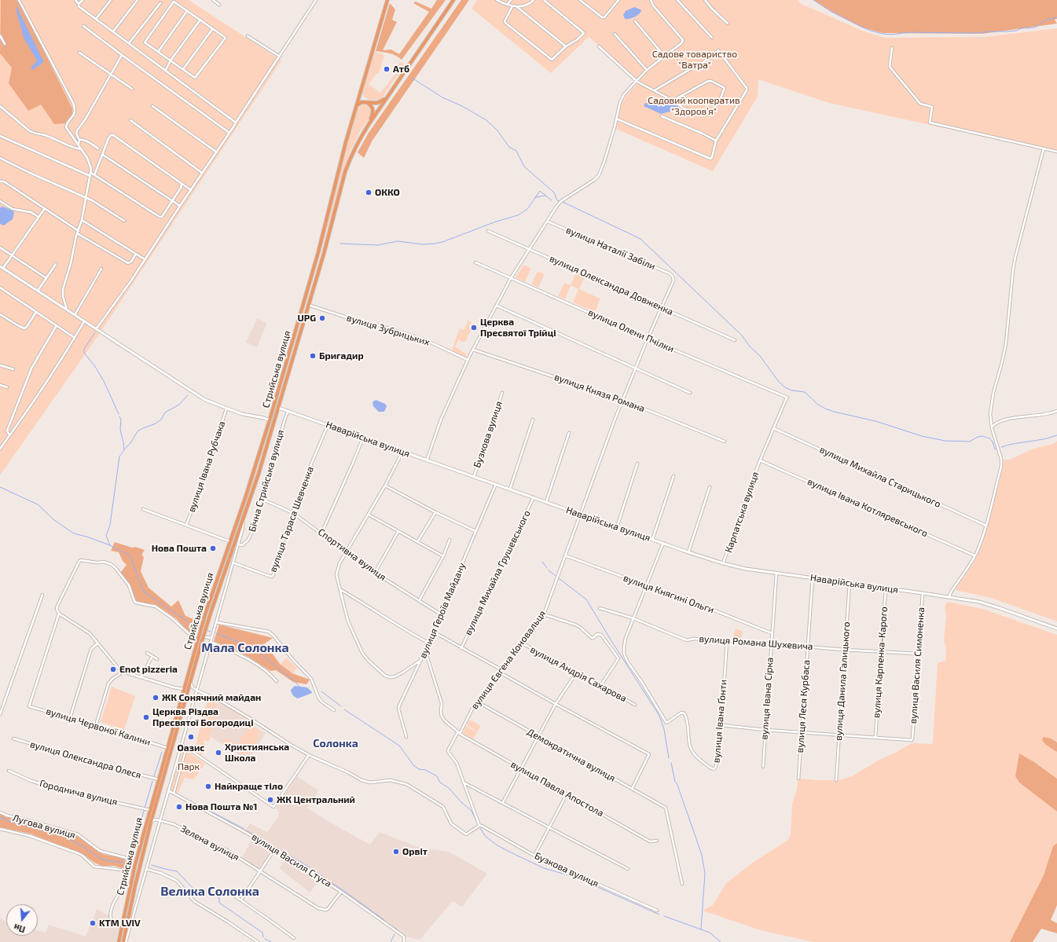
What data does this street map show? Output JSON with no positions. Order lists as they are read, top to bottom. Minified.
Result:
{"streets":{"highway":["Стрийська вулиця"],"street":["вулиця Наталії Забіли","вулиця Олександра Довженка","вулиця Зубрицьких","вулиця Олени Пчілки","вулиця Князя Романа","Бузкова вулиця","Наварійська вулиця","вулиця Івана Рубчака","вулиця Михайла Старицького","Бічна Стрийська вулиця","вулиця Івана Котляревського","Карпатська вулиця","вулиця Тараса Шевченка","Спортивна вулиця","вулиця Михайла Грушевського","вулиця Княгині Ольги","вулиця Героїв Майдану","вулиця Романа Шухевича","вулиця Євгена Коновальця","вулиця Карпенка-Карого","вулиця Василя Симоненка","вулиця Андрія Сахарова","вулиця Данила Галицького","вулиця Івана Сірка","вулиця Леся Курбаса","вулиця Івана Ґонти","вулиця Червоної Калини","Демократична вулиця","вулиця Олександра Олеся","вулиця Павла Апостола","Городнича вулиця","Лугова вулиця","Зелена вулиця","вулиця Василя Стуса"]},"crossings":[["вулиця Наталії Забіли","вулиця Євгена Коновальця"],["вулиця Олександра Довженка","вулиця Євгена Коновальця"],["вулиця Зубрицьких","Стрийська вулиця"],["вулиця Олени Пчілки","Карпатська вулиця"],["вулиця Олени Пчілки","вулиця Євгена Коновальця"],["Стрийська вулиця","Наварійська вулиця"],["Стрийська вулиця","вулиця Івана Рубчака"],["Стрийська вулиця","вулиця Червоної Калини"],["Стрийська вулиця","вулиця Олександра Олеся"],["Стрийська вулиця","Городнича вулиця"],["Стрийська вулиця","Лугова вулиця"],["вулиця Князя Романа","вулиця Євгена Коновальця"],["Бузкова вулиця","Наварійська вулиця"],["Наварійська вулиця","Бічна Стрийська вулиця"],["Наварійська вулиця","Карпатська вулиця"],["Наварійська вулиця","вулиця Тараса Шевченка"],["Наварійська вулиця","вулиця Михайла Грушевського"],["Наварійська вулиця","вулиця Героїв Майдану"],["Наварійська вулиця","вулиця Євгена Коновальця"],["Наварійська вулиця","вулиця Карпенка-Карого"],["Наварійська вулиця","вулиця Василя Симоненка"],["Наварійська вулиця","вулиця Данила Галицького"],["Наварійська вулиця","вулиця Івана Сірка"],["Наварійська вулиця","вулиця Леся Курбаса"],["вулиця Михайла Старицького","Карпатська вулиця"],["Бічна Стрийська вулиця","Спортивна вулиця"],["вулиця Івана Котляревського","Карпатська вулиця"],["вулиця Тараса Шевченка","Спортивна вулиця"],["Спортивна вулиця","вулиця Героїв Майдану"],["вулиця Княгині Ольги","вулиця Євгена Коновальця"],["вулиця Княгині Ольги","вулиця Івана Сірка"],["вулиця Героїв Майдану","вулиця Павла Апостола"],["вулиця Романа Шухевича","вулиця Карпенка-Карого"],["вулиця Романа Шухевича","вулиця Василя Симоненка"],["вулиця Романа Шухевича","вулиця Данила Галицького"],["вулиця Романа Шухевича","вулиця Івана Сірка"],["вулиця Романа Шухевича","вулиця Леся Курбаса"],["вулиця Романа Шухевича","вулиця Івана Ґонти"],["вулиця Євгена Коновальця","вулиця Андрія Сахарова"],["вулиця Євгена Коновальця","Демократична вулиця"],["вулиця Євгена Коновальця","вулиця Павла Апостола"],["вулиця Карпенка-Карого","вулиця Василя Симоненка"],["Зелена вулиця","вулиця Василя Стуса"]],"districts":["Мала Солонка","Солонка","Велика Солонка"],"parks":["Садове товариство \"Ватра\"","Садовий кооператив \"Здоров’я\"","Парк"],"places":["Атб","ОККО","UPG","Церква Пресвятої Трійці","Бригадир","Нова Пошта","Enot pizzeria","ЖК Сонячний майдан","Церква Різдва Пресвятої Богородиці","Оазис","Християнська Школа","Найкраще тіло","ЖК Центральний","Нова Пошта №1","Орвіт","KTM LVIV"],"north":"bottom"}
